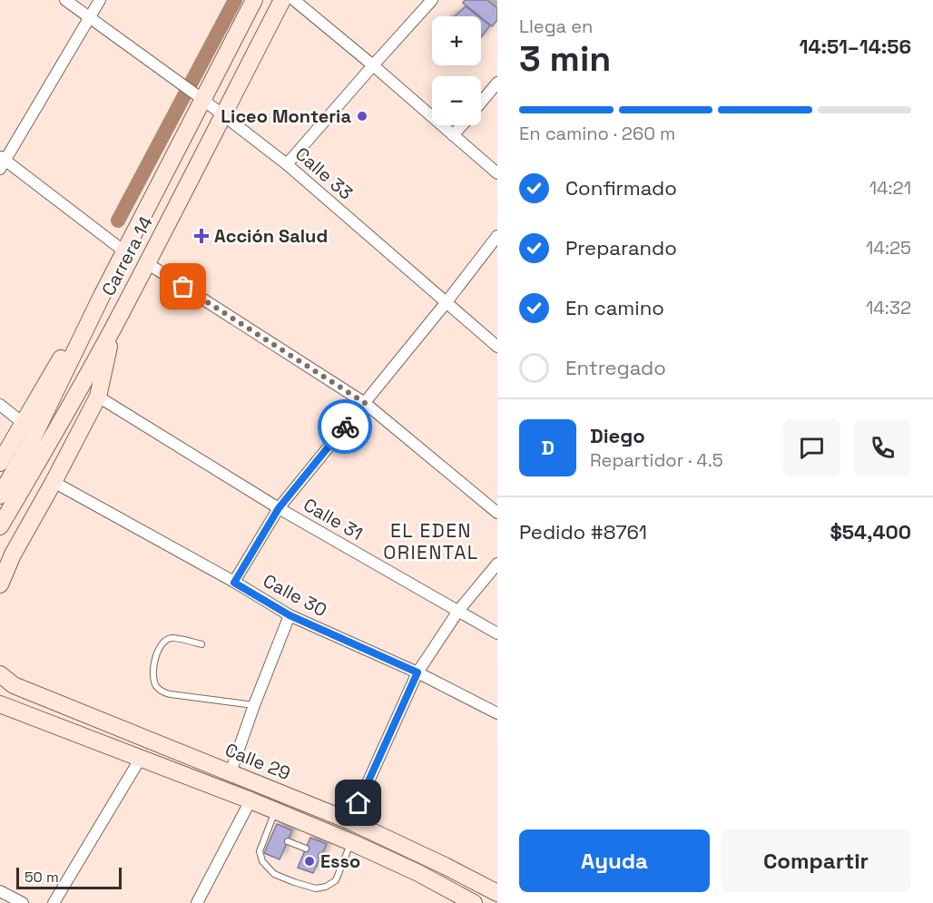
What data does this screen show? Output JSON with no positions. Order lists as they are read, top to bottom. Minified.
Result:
{"streets":{"main road":["Carrera 14","Calle 29"],"street":["Calle 33","Calle 31","Calle 30"]},"crossings":[["Calle 33","Carrera 14"]],"districts":["EL EDEN ORIENTAL"],"places":{"other":["Liceo Monteria","Esso"],"health":["Acción Salud"]},"scale_bar":"50 m","page":{"heading":["3 min","Llega en","14:51–14:56"],"panel":["Diego","Repartidor · 4.5","Pedido #8761","$54,400"],"map_buttons":["+","−"],"bar":"En camino · 260 m","list":[["Confirmado","14:21"],["Preparando","14:25"],["En camino","14:32"],"Entregado"],"round":"D","buttons":["Ayuda","Compartir"],"scale":"50 m"}}
